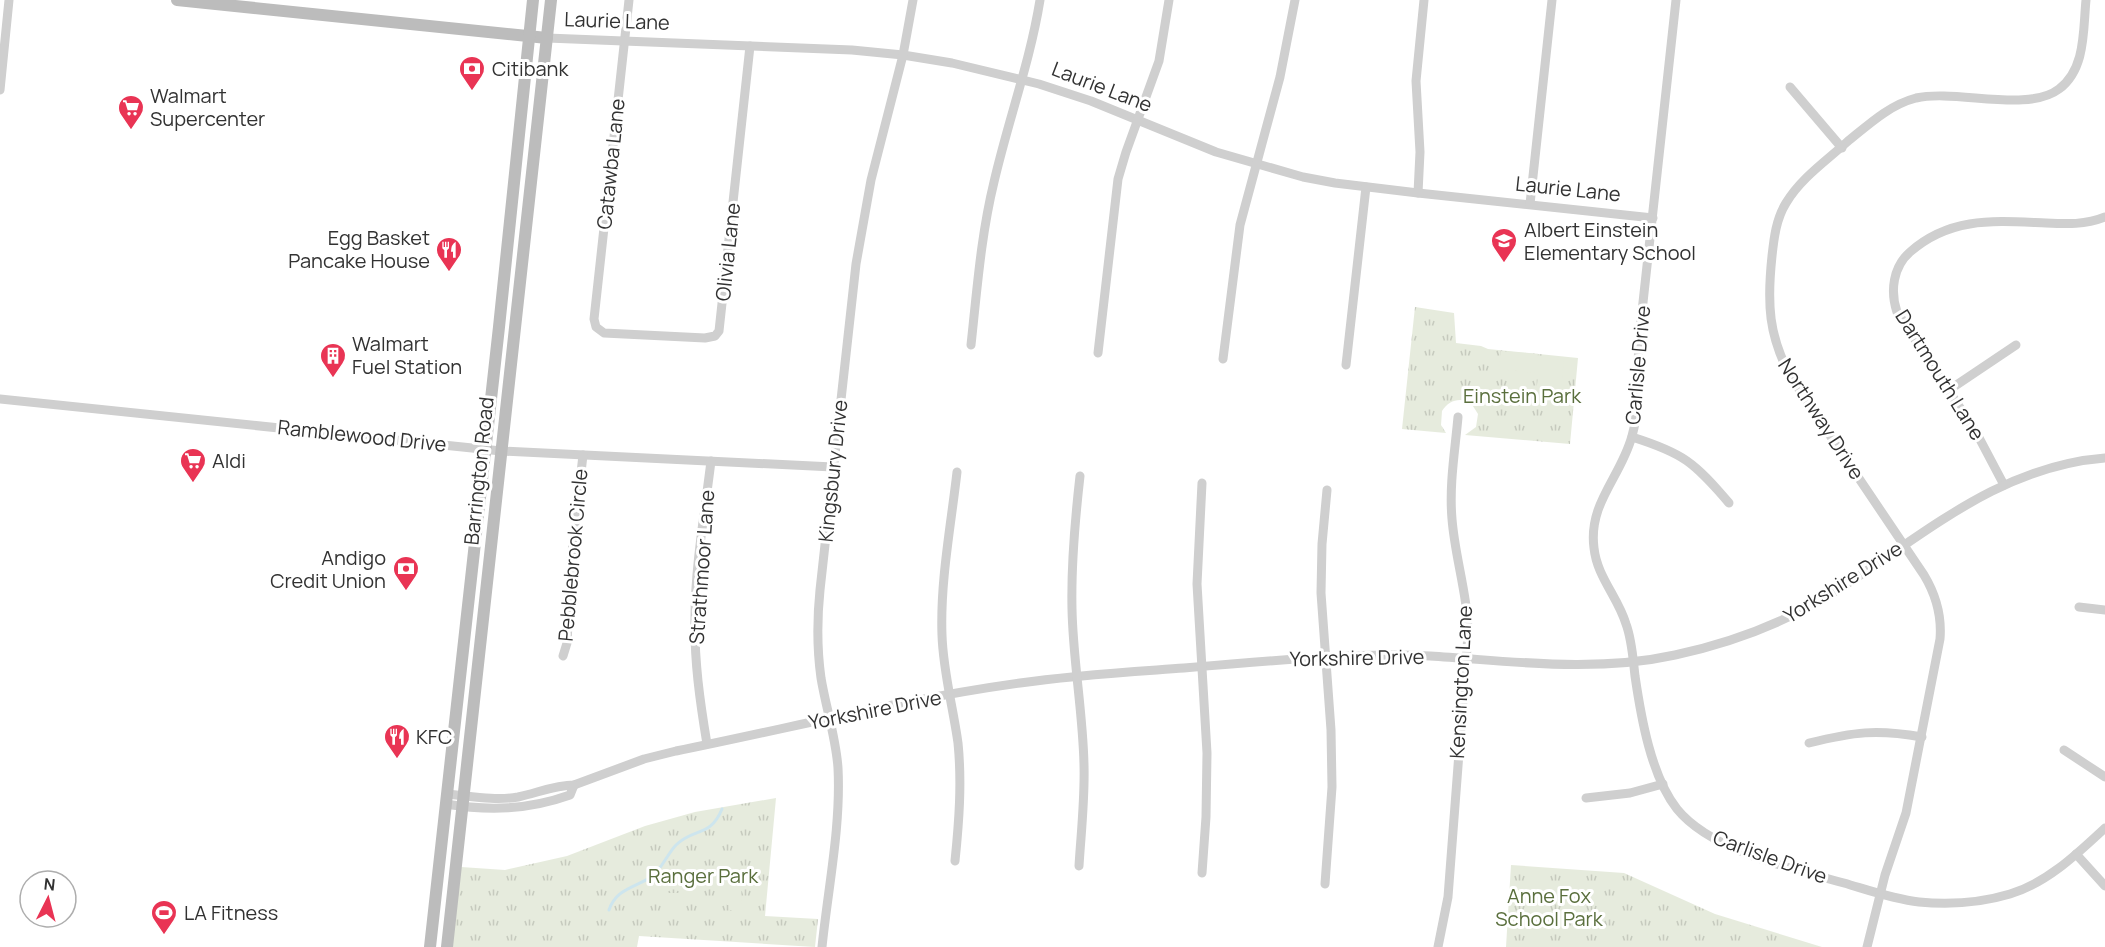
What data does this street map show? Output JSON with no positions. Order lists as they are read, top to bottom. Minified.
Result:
{"streets":{"main road":["Laurie Lane","Barrington Road"],"street":["Catawba Lane","Olivia Lane","Carlisle Drive","Dartmouth Lane","Northway Drive","Ramblewood Drive","Kingsbury Drive","Pebblebrook Circle","Strathmoor Lane","Yorkshire Drive","Kensington Lane"]},"crossings":[["Laurie Lane","Catawba Lane"],["Laurie Lane","Olivia Lane"],["Laurie Lane","Carlisle Drive"],["Laurie Lane","Barrington Road"],["Laurie Lane","Kingsbury Drive"],["Catawba Lane","Olivia Lane"],["Carlisle Drive","Northway Drive"],["Carlisle Drive","Yorkshire Drive"],["Dartmouth Lane","Yorkshire Drive"],["Northway Drive","Yorkshire Drive"],["Ramblewood Drive","Barrington Road"],["Ramblewood Drive","Kingsbury Drive"],["Ramblewood Drive","Pebblebrook Circle"],["Ramblewood Drive","Strathmoor Lane"],["Barrington Road","Yorkshire Drive"],["Kingsbury Drive","Yorkshire Drive"],["Strathmoor Lane","Yorkshire Drive"],["Yorkshire Drive","Kensington Lane"]],"parks":["Einstein Park","Ranger Park","Anne Fox School Park"],"places":{"bank":["Citibank","Andigo Credit Union"],"supermarket":["Walmart Supercenter","Aldi"],"school or university":["Albert Einstein Elementary School"],"restaurant":["Egg Basket Pancake House","KFC"],"building":["Walmart Fuel Station"],"sports":["LA Fitness"]},"north":"top"}
